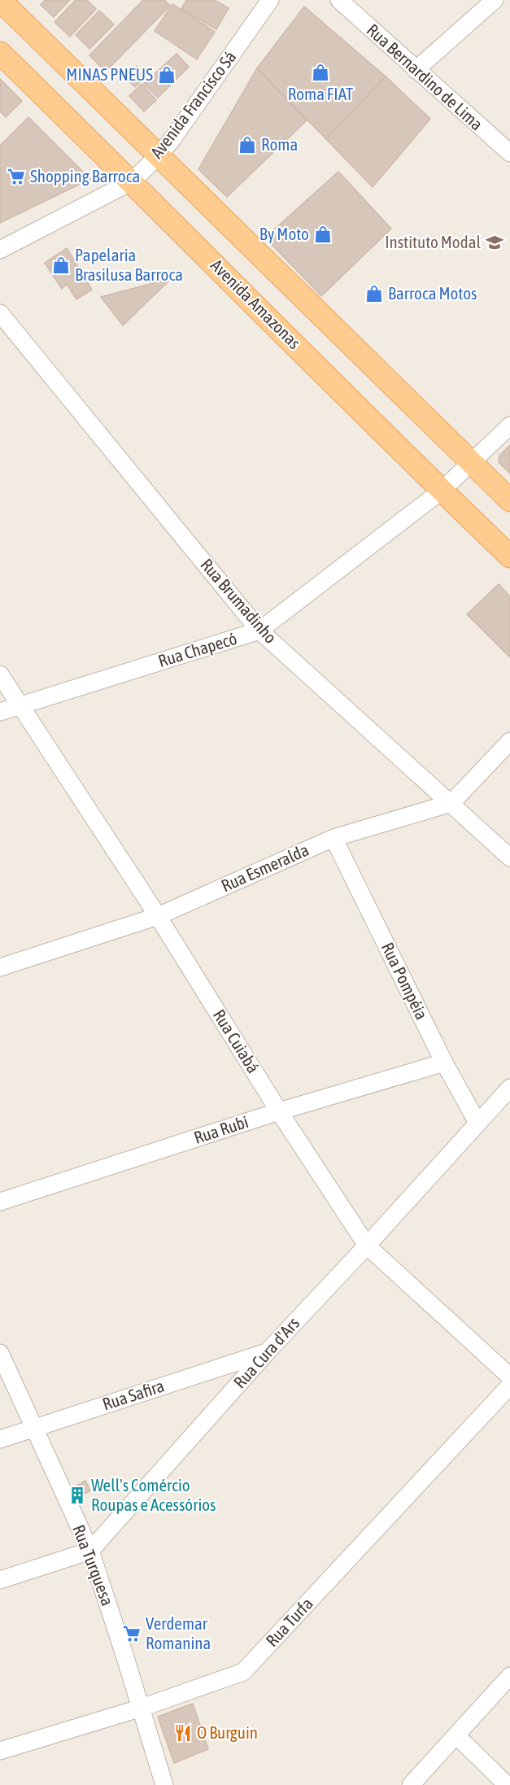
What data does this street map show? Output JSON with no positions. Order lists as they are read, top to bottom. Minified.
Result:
{"streets":{"main road":["Avenida Amazonas"],"street":["Rua Bernardino de Lima","Avenida Francisco Sá","Rua Brumadinho","Rua Chapecó","Rua Esmeralda","Rua Pompéia","Rua Cuiabá","Rua Rubi","Rua Cura d'Ars","Rua Safira","Rua Turquesa","Rua Turfa"]},"crossings":[["Avenida Francisco Sá","Avenida Amazonas"],["Avenida Amazonas","Rua Chapecó"],["Rua Brumadinho","Rua Chapecó"],["Rua Brumadinho","Rua Esmeralda"],["Rua Chapecó","Rua Cuiabá"],["Rua Esmeralda","Rua Pompéia"],["Rua Esmeralda","Rua Cuiabá"],["Rua Pompéia","Rua Rubi"],["Rua Pompéia","Rua Cura d'Ars"],["Rua Cuiabá","Rua Rubi"],["Rua Cuiabá","Rua Cura d'Ars"],["Rua Cura d'Ars","Rua Safira"],["Rua Cura d'Ars","Rua Turquesa"],["Rua Safira","Rua Turquesa"],["Rua Turquesa","Rua Turfa"]],"places":{"shop":["Roma FIAT","MINAS PNEUS","Roma","By Moto","Papelaria Brasilusa Barroca","Barroca Motos"],"supermarket":["Shopping Barroca","Verdemar Romanina"],"school or university":["Instituto Modal"],"building":["Well's Comércio Roupas e Acessórios"],"restaurant":["O Burguin"]}}
